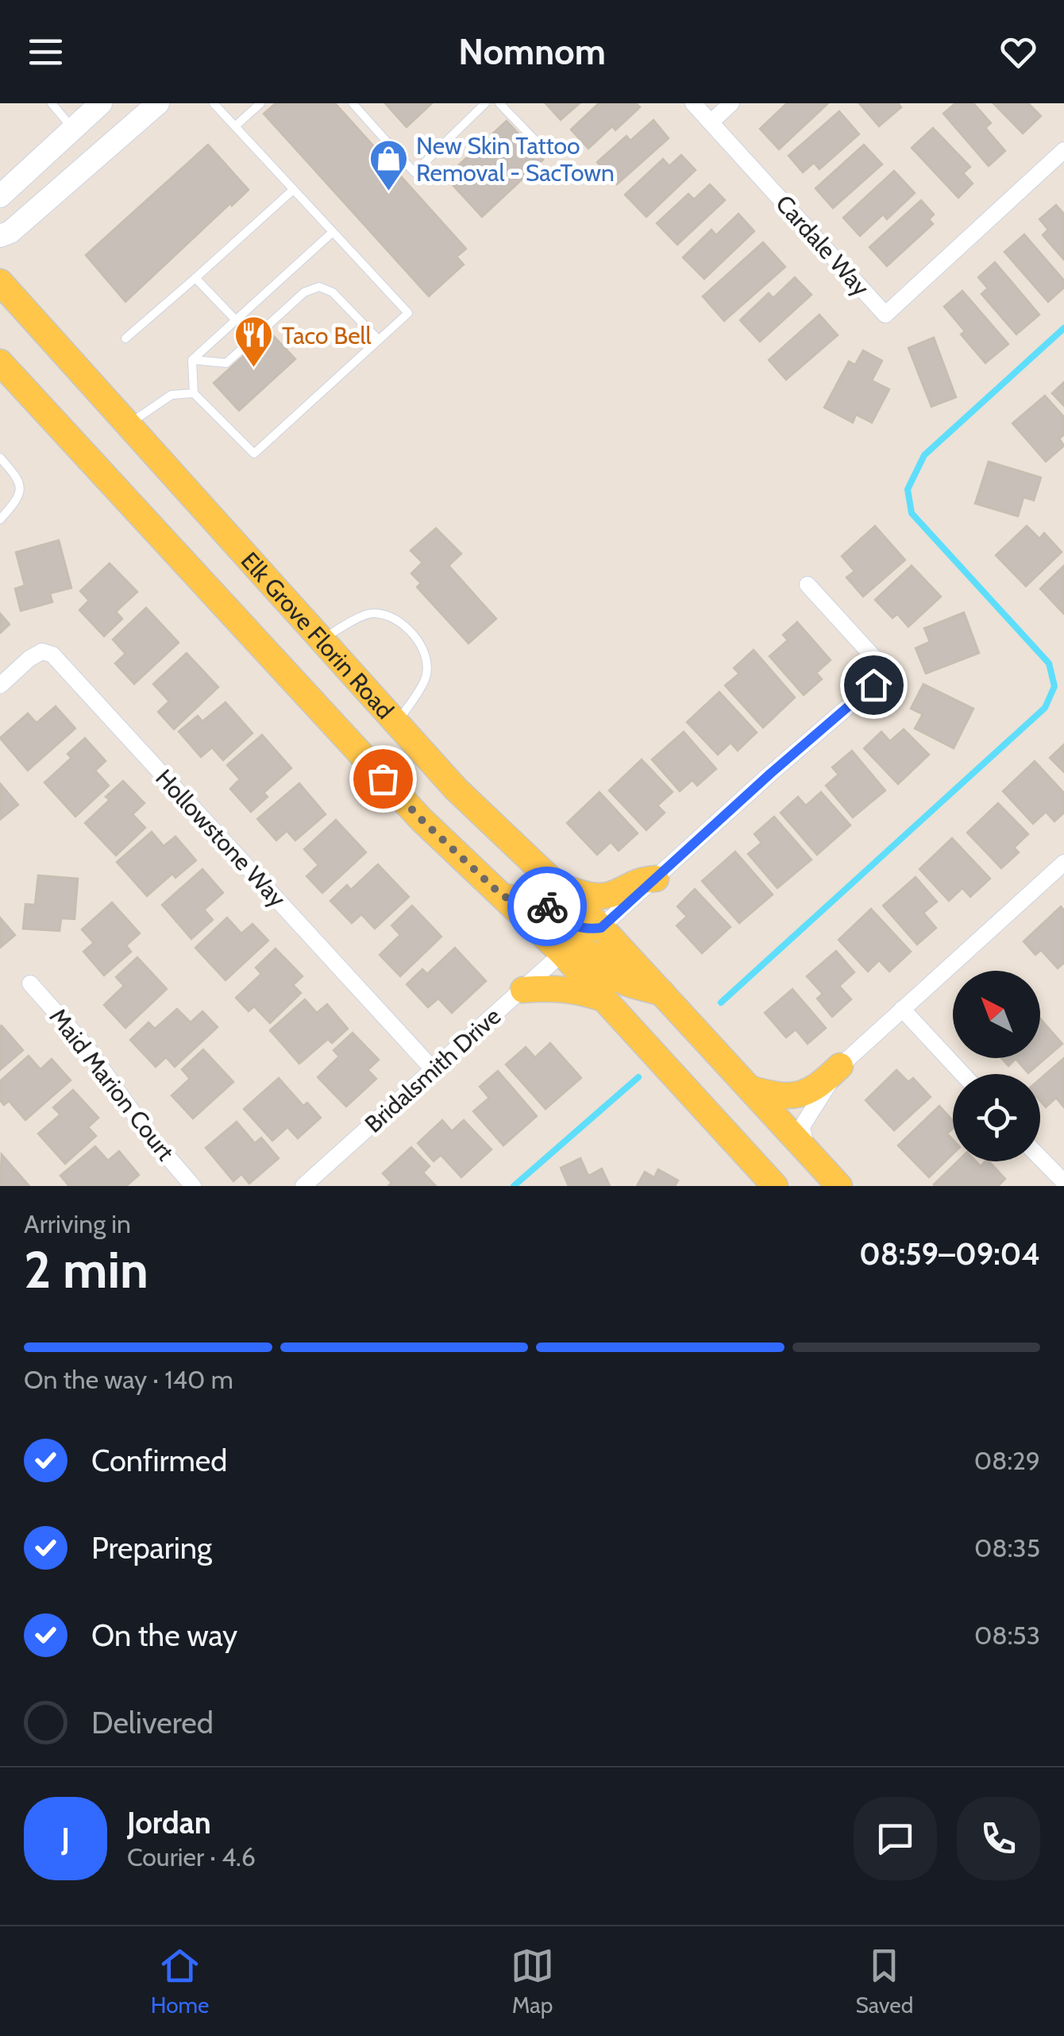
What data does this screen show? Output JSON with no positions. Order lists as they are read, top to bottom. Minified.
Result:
{"streets":{"main road":["Elk Grove Florin Road"],"street":["Cardale Way","Hollowstone Way","Bridalsmith Drive","Maid Marion Court"]},"crossings":[["Elk Grove Florin Road","Bridalsmith Drive"],["Hollowstone Way","Bridalsmith Drive"]],"places":{"shop":["New Skin Tattoo Removal - SacTown"],"restaurant":["Taco Bell"]},"north":"top left","page":{"header":"Nomnom","heading":["2 min","Arriving in","08:59–09:04"],"panel":["Jordan","Courier · 4.6"],"bar":"On the way · 140 m","list":[["Confirmed","08:29"],["Preparing","08:35"],["On the way","08:53"],"Delivered"],"round":"J","tabs":["Home","Map","Saved"]}}
